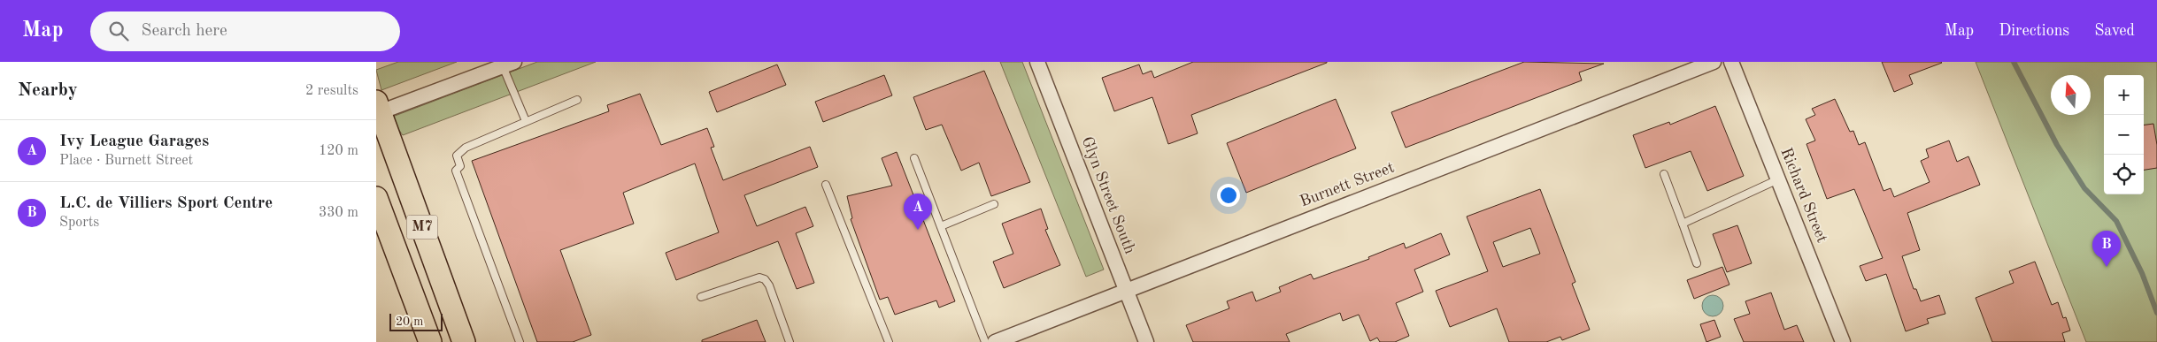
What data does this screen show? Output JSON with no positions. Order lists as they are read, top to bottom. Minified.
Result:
{"streets":{"main road":["M7"],"street":["Burnett Street","Glyn Street South","Richard Street"]},"crossings":[["Burnett Street","Glyn Street South"]],"scale_bar":"20 m","north":"top","page":{"header":"Map","search":"Search here","nav":["Map","Directions","Saved"],"heading":["Nearby","2 results"],"map_buttons":["+","−"],"list":[{"mark":"A","name":"Ivy League Garages","note":"Place · Burnett Street","value":"120 m"},{"mark":"B","name":"L.C. de Villiers Sport Centre","note":"Sports","value":"330 m"}],"pins":["A","B"],"scale":"20 m"}}
